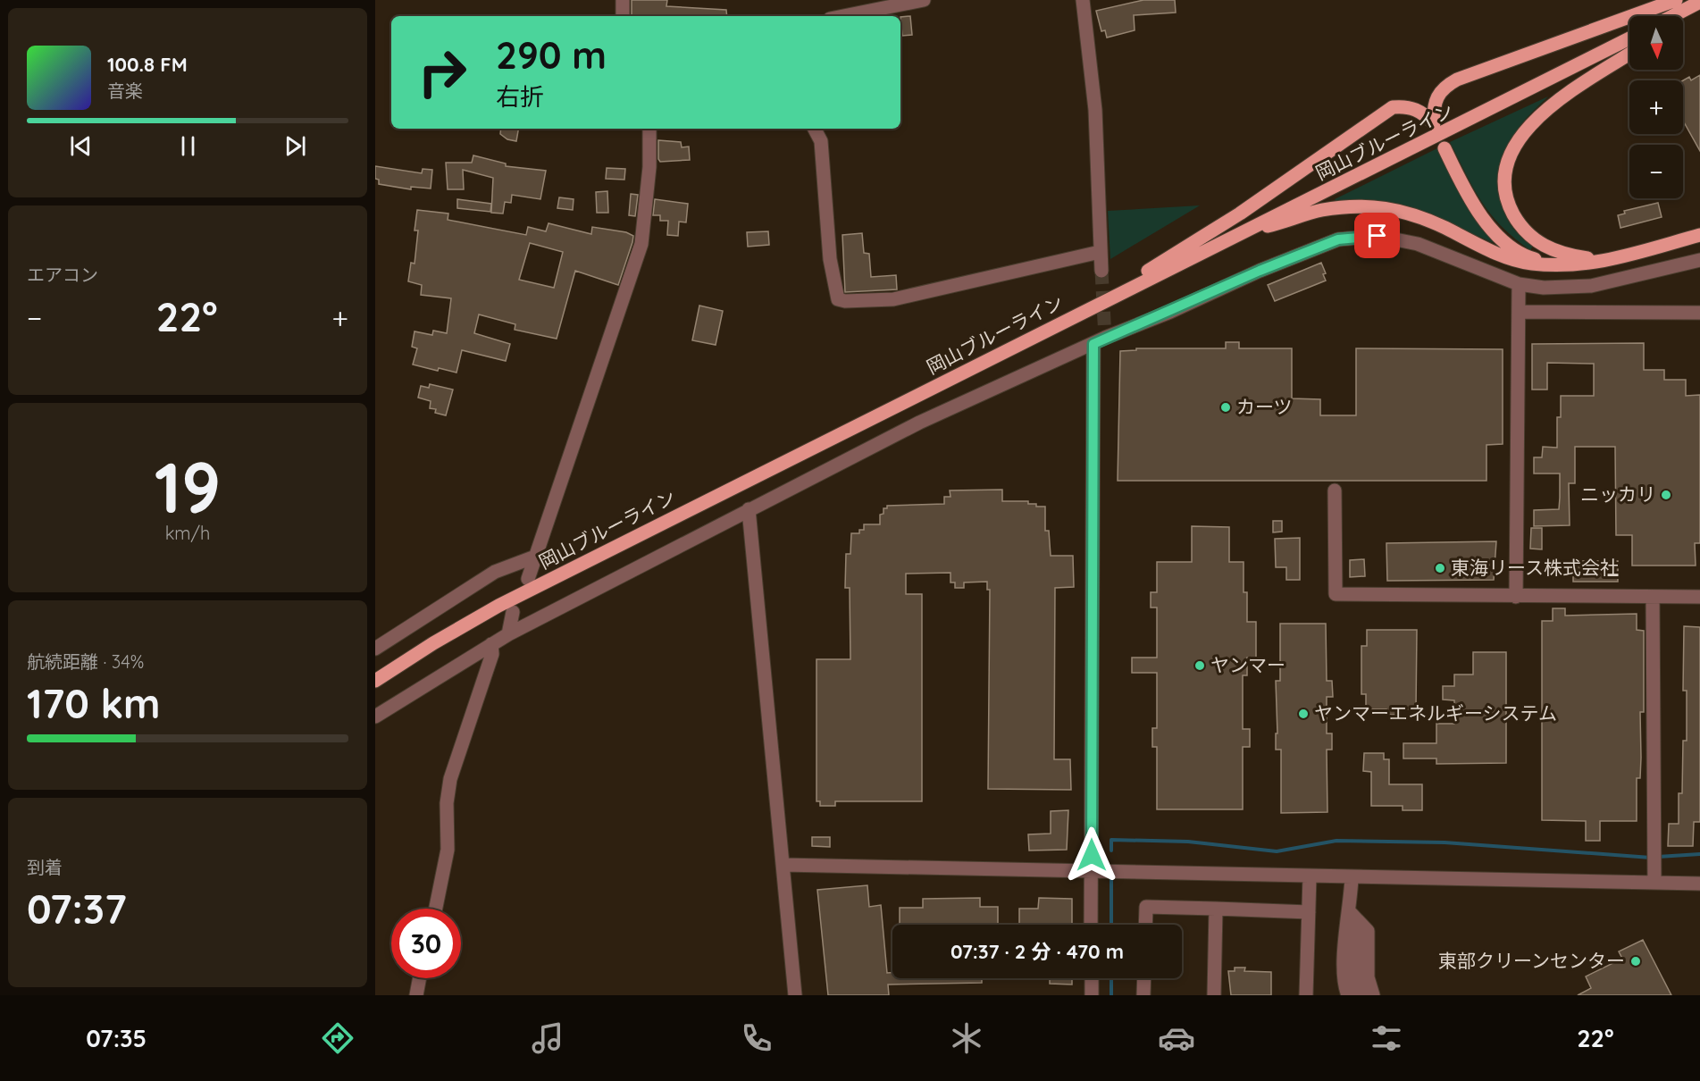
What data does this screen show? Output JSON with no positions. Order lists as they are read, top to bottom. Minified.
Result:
{"streets":{"main road":["岡山ブルーライン"]},"places":["カーツ","ニッカリ","東海リース株式会社","ヤンマー","ヤンマーエネルギーシステム","東部クリーンセンター"],"north":"bottom","page":{"map_buttons":["+","−"],"turn":["290 m","右折"],"song":["100.8 FM","音楽"],"tile":["エアコン",["19","km/h"],["航続距離 · 34%","170 km"],["到着","07:37"]],"heat":["−","22°","+"],"limit":"30","trip":"07:37 · 2 分 · 470 m","tabs":["07:35","22°"]}}
